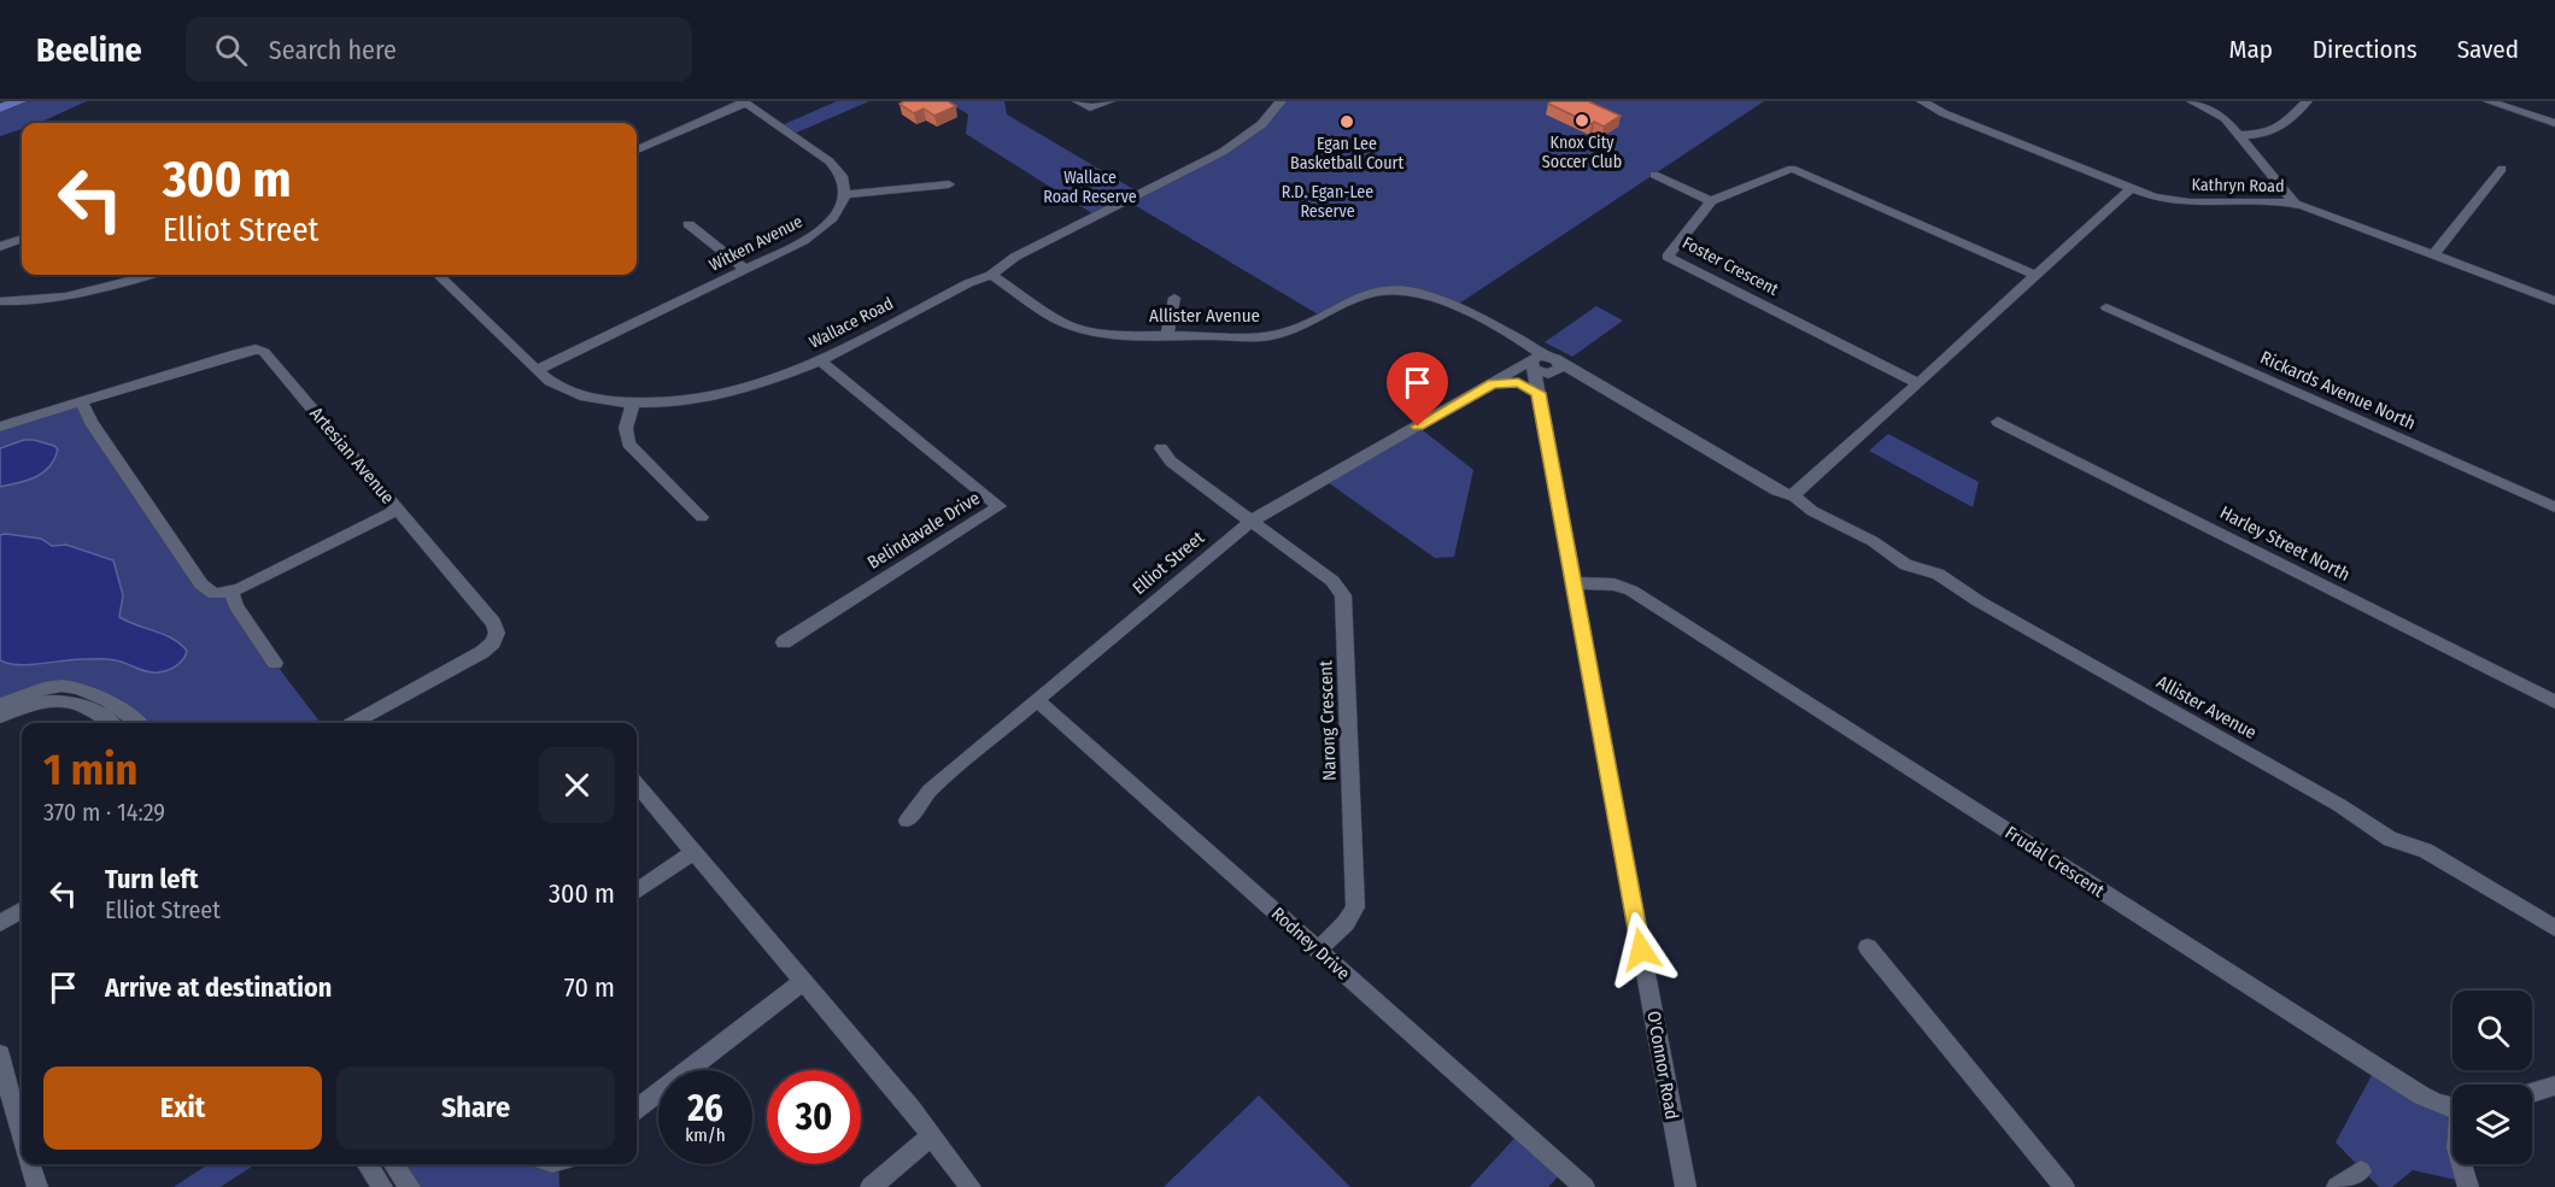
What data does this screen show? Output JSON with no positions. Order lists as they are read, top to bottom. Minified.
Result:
{"streets":{"street":["Kathryn Road","Witken Avenue","Foster Crescent","Allister Avenue","Wallace Road","Rickards Avenue North","Artesian Avenue","Belindavale Drive","Harley Street North","Elliot Street","Narong Crescent","Frudal Crescent","Rodney Drive","O'Connor Road"]},"crossings":[["Witken Avenue","Wallace Road"],["Allister Avenue","Wallace Road"],["Allister Avenue","Elliot Street"],["Allister Avenue","O'Connor Road"],["Wallace Road","Belindavale Drive"],["Elliot Street","Narong Crescent"],["Elliot Street","Rodney Drive"],["Elliot Street","O'Connor Road"],["Narong Crescent","Rodney Drive"],["Frudal Crescent","O'Connor Road"]],"parks":["Wallace Road Reserve","R.D. Egan-Lee Reserve"],"places":["Knox City Soccer Club","Egan Lee Basketball Court"],"page":{"header":"Beeline","search":"Search here","nav":["Map","Directions","Saved"],"turn":["300 m","Elliot Street"],"heading":["1 min","370 m · 14:29"],"list":[{"name":"Turn left","note":"Elliot Street","value":"300 m"},{"name":"Arrive at destination","value":"70 m"}],"buttons":["Exit","Share"],"speed":"26 km/h","limit":"30"}}
